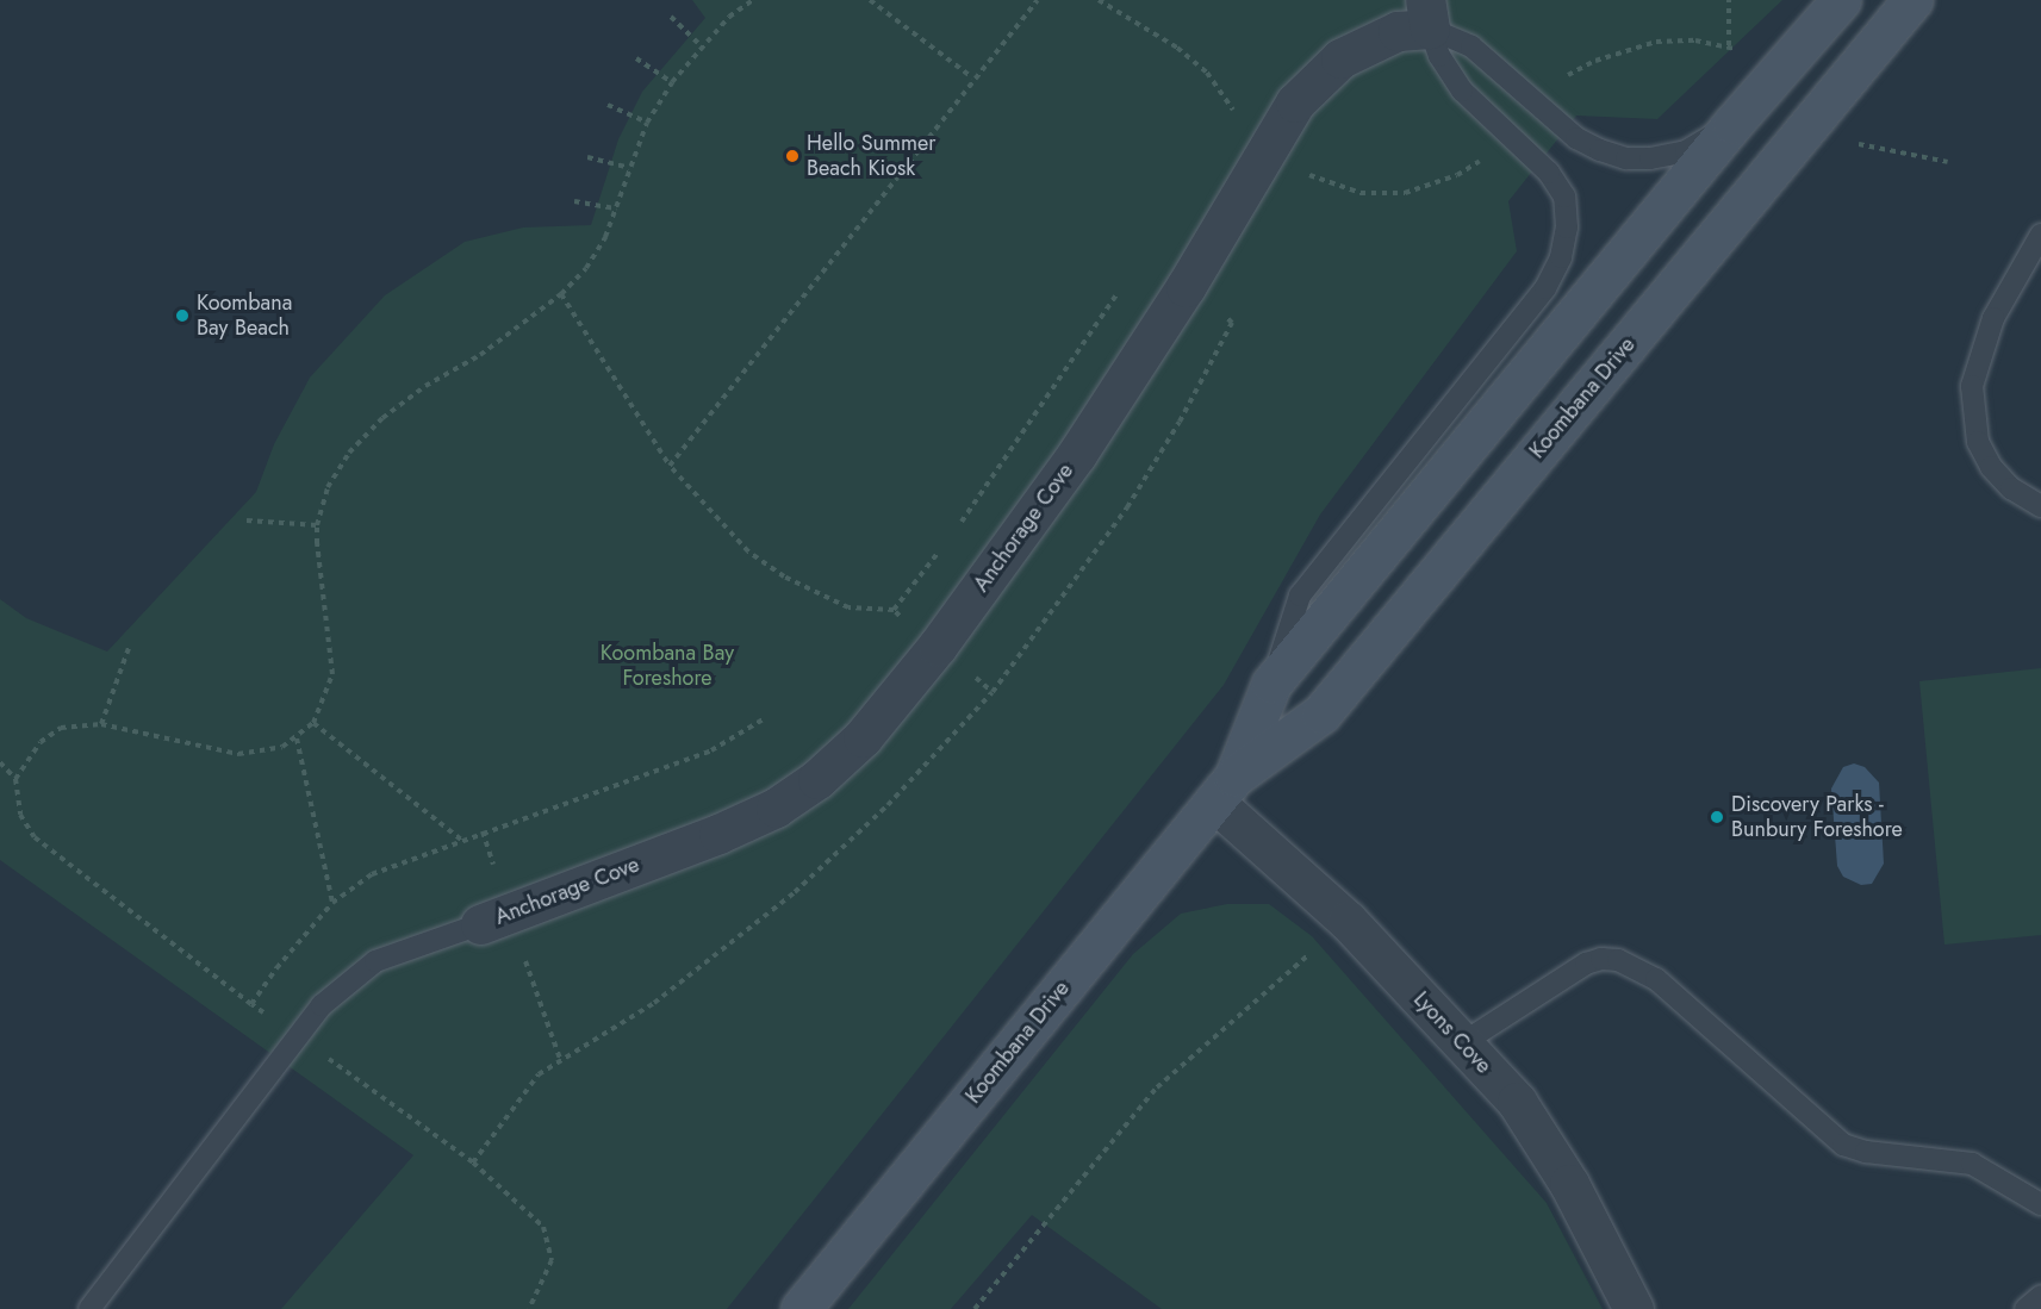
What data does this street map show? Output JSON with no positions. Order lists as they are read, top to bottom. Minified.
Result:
{"streets":{"main road":["Koombana Drive"],"street":["Anchorage Cove","Lyons Cove"]},"crossings":[["Koombana Drive","Lyons Cove"]],"parks":["Koombana Bay Foreshore"],"places":["Hello Summer Beach Kiosk","Koombana Bay Beach","Discovery Parks - Bunbury Foreshore"]}
